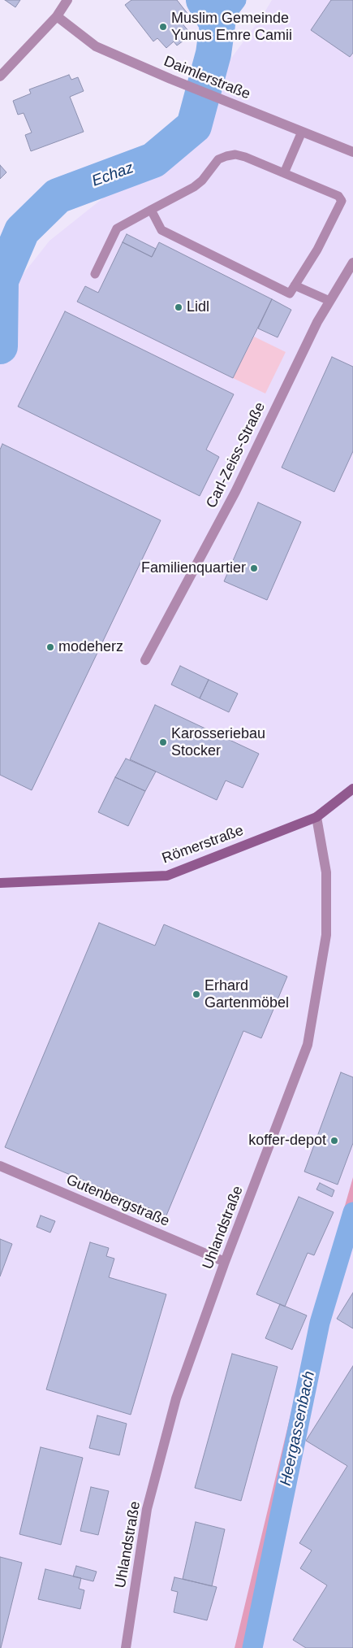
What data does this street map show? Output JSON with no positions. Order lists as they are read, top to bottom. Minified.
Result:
{"streets":{"main road":["Römerstraße"],"street":["Daimlerstraße","Carl-Zeiss-Straße","Gutenbergstraße","Uhlandstraße"]},"crossings":[["Römerstraße","Uhlandstraße"],["Gutenbergstraße","Uhlandstraße"]],"water":["Echaz","Heergassenbach"],"places":["Muslim Gemeinde Yunus Emre Camii","Lidl","Familienquartier","modeherz","Karosseriebau Stocker","Erhard Gartenmöbel","koffer-depot"]}
